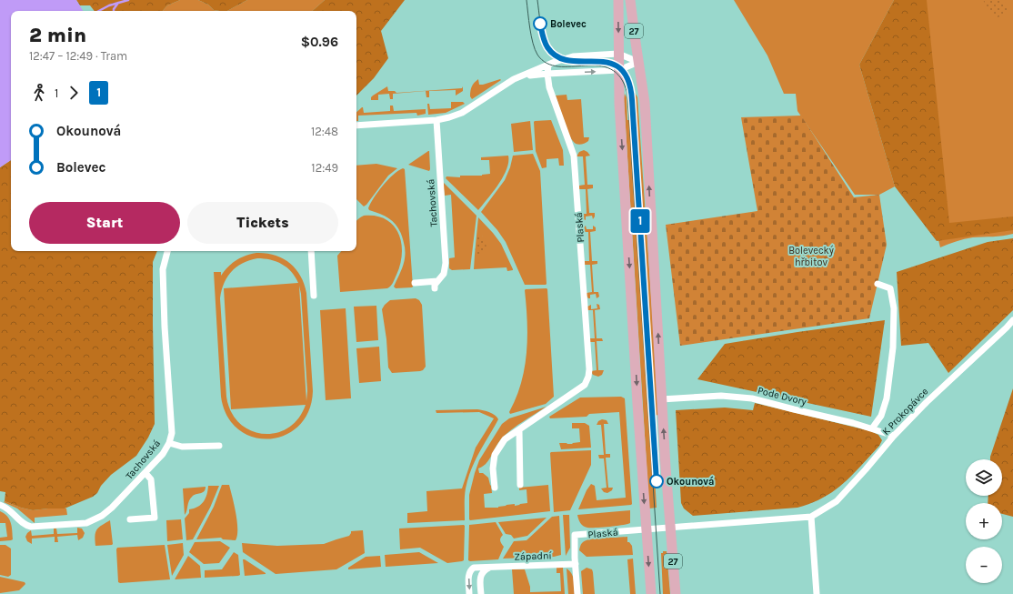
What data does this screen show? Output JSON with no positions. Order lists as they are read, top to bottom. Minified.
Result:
{"streets":{"main road":["27"],"street":["Tachovská","Plaská","Pode Dvory","K Prokopávce","Západní"]},"crossings":[["27","Plaská"],["27","Pode Dvory"],["27","K Prokopávce"],["Plaská","K Prokopávce"],["Plaská","Západní"],["Pode Dvory","K Prokopávce"]],"parks":["Bolevecký hřbitov"],"places":["Bolevec","Okounová"],"lines":["tram line 1"],"page":{"on_map":"1","heading":["2 min","12:47 – 12:49 · Tram","$0.96"],"legs":["1","1"],"list":[{"name":"Okounová","value":"12:48"},{"name":"Bolevec","value":"12:49"}],"buttons":["Start","Tickets"],"map_buttons":["+","−"]}}
